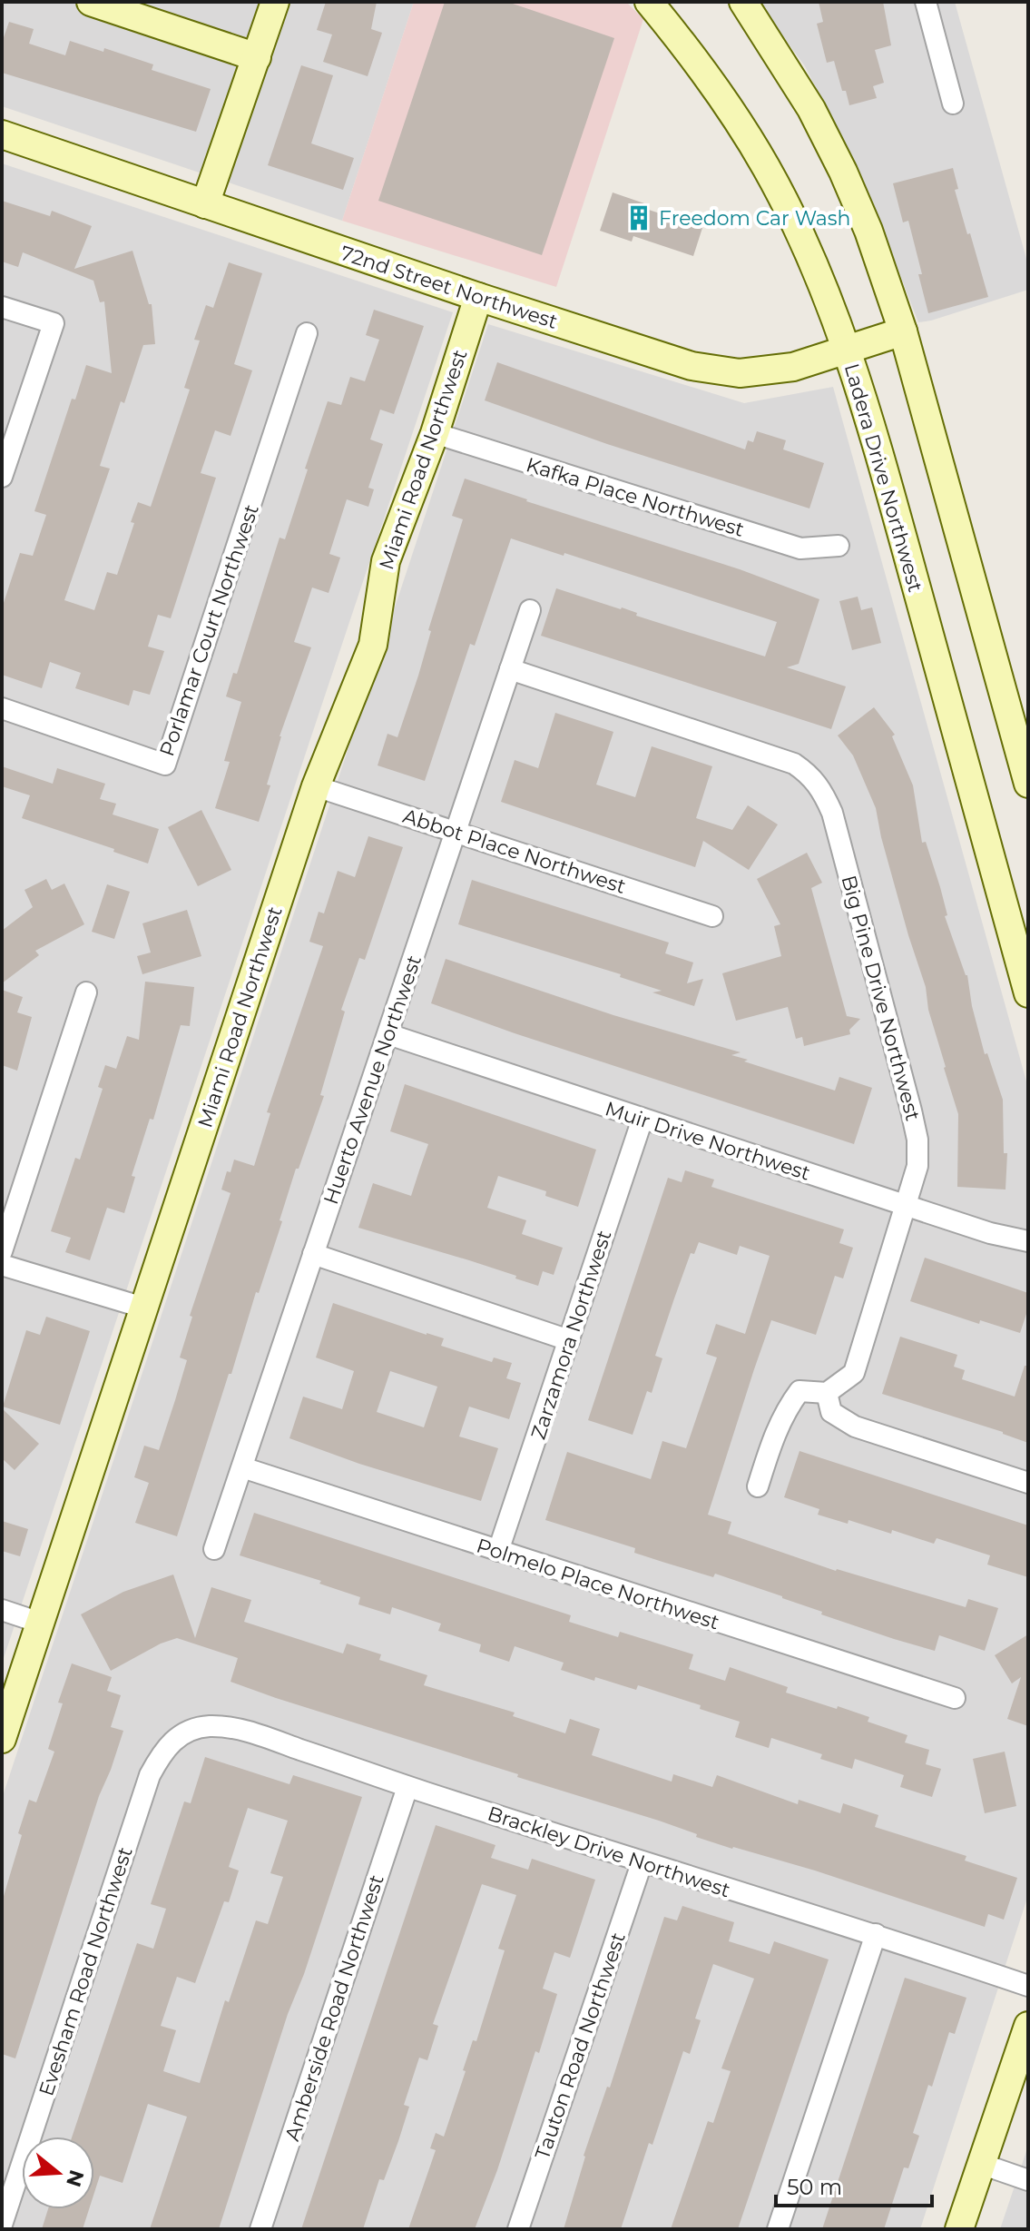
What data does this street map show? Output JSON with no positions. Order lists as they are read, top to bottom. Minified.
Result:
{"streets":{"street":["72nd Street Northwest","Miami Road Northwest","Ladera Drive Northwest","Kafka Place Northwest","Porlamar Court Northwest","Abbot Place Northwest","Big Pine Drive Northwest","Huerto Avenue Northwest","Muir Drive Northwest","Zarzamora Northwest","Polmelo Place Northwest","Brackley Drive Northwest","Evesham Road Northwest","Amberside Road Northwest","Tauton Road Northwest"]},"crossings":[["72nd Street Northwest","Miami Road Northwest"],["72nd Street Northwest","Ladera Drive Northwest"],["Miami Road Northwest","Kafka Place Northwest"],["Miami Road Northwest","Abbot Place Northwest"],["Abbot Place Northwest","Huerto Avenue Northwest"],["Big Pine Drive Northwest","Huerto Avenue Northwest"],["Big Pine Drive Northwest","Muir Drive Northwest"],["Huerto Avenue Northwest","Muir Drive Northwest"],["Huerto Avenue Northwest","Polmelo Place Northwest"],["Muir Drive Northwest","Zarzamora Northwest"],["Zarzamora Northwest","Polmelo Place Northwest"],["Brackley Drive Northwest","Evesham Road Northwest"],["Brackley Drive Northwest","Amberside Road Northwest"],["Brackley Drive Northwest","Tauton Road Northwest"]],"places":{"building":["Freedom Car Wash"]},"scale_bar":"50 m","north":"right"}
